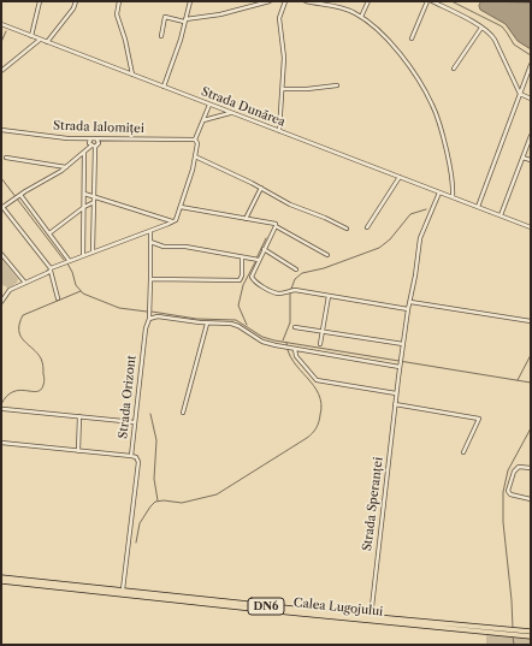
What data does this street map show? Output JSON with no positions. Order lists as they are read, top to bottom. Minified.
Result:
{"streets":{"main road":["DN6","Calea Lugojului"],"street":["Strada Dunărea","Strada Ialomiței","Strada Orizont","Strada Speranței"]},"crossings":[["Strada Dunărea","Strada Speranței"],["Strada Orizont","Calea Lugojului"],["Strada Speranței","Calea Lugojului"]]}
